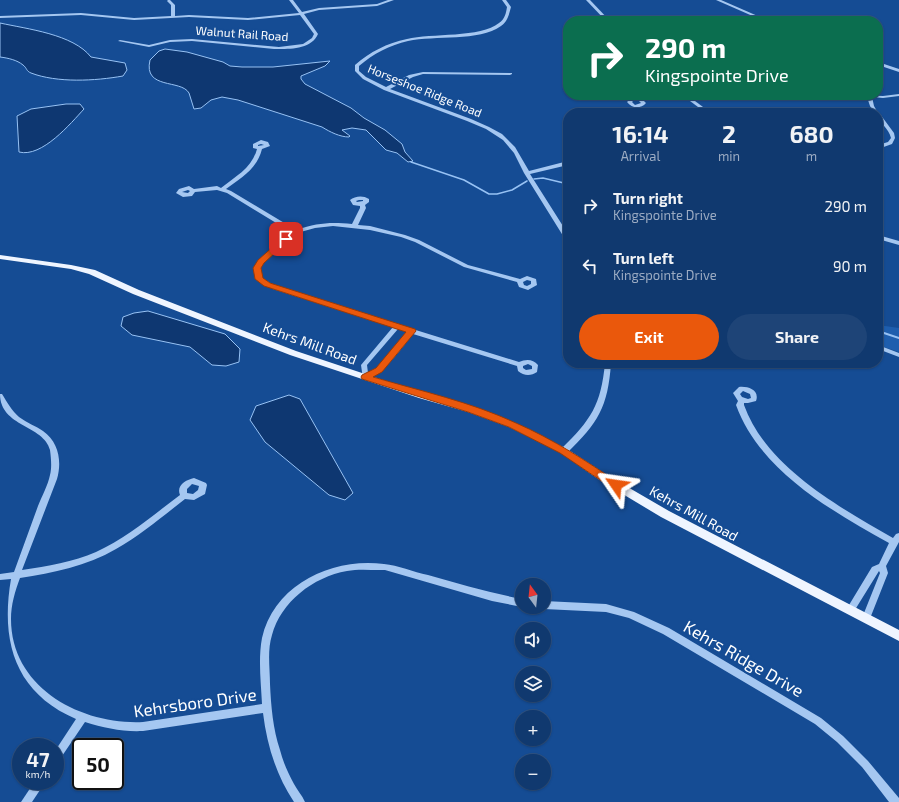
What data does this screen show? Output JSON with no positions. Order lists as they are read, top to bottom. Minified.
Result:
{"streets":{"main road":["Kehrs Mill Road"],"street":["Walnut Rail Road","Horseshoe Ridge Road","Kehrs Ridge Drive","Kehrsboro Drive"]},"north":"top","page":{"turn":["290 m","Kingspointe Drive"],"eta":["16:14","Arrival","2","min","680","m"],"list":[{"name":"Turn right","note":"Kingspointe Drive","value":"290 m"},{"name":"Turn left","note":"Kingspointe Drive","value":"90 m"}],"buttons":["Exit","Share"],"map_buttons":["+","−"],"speed":"47 km/h","limit":"50"}}
